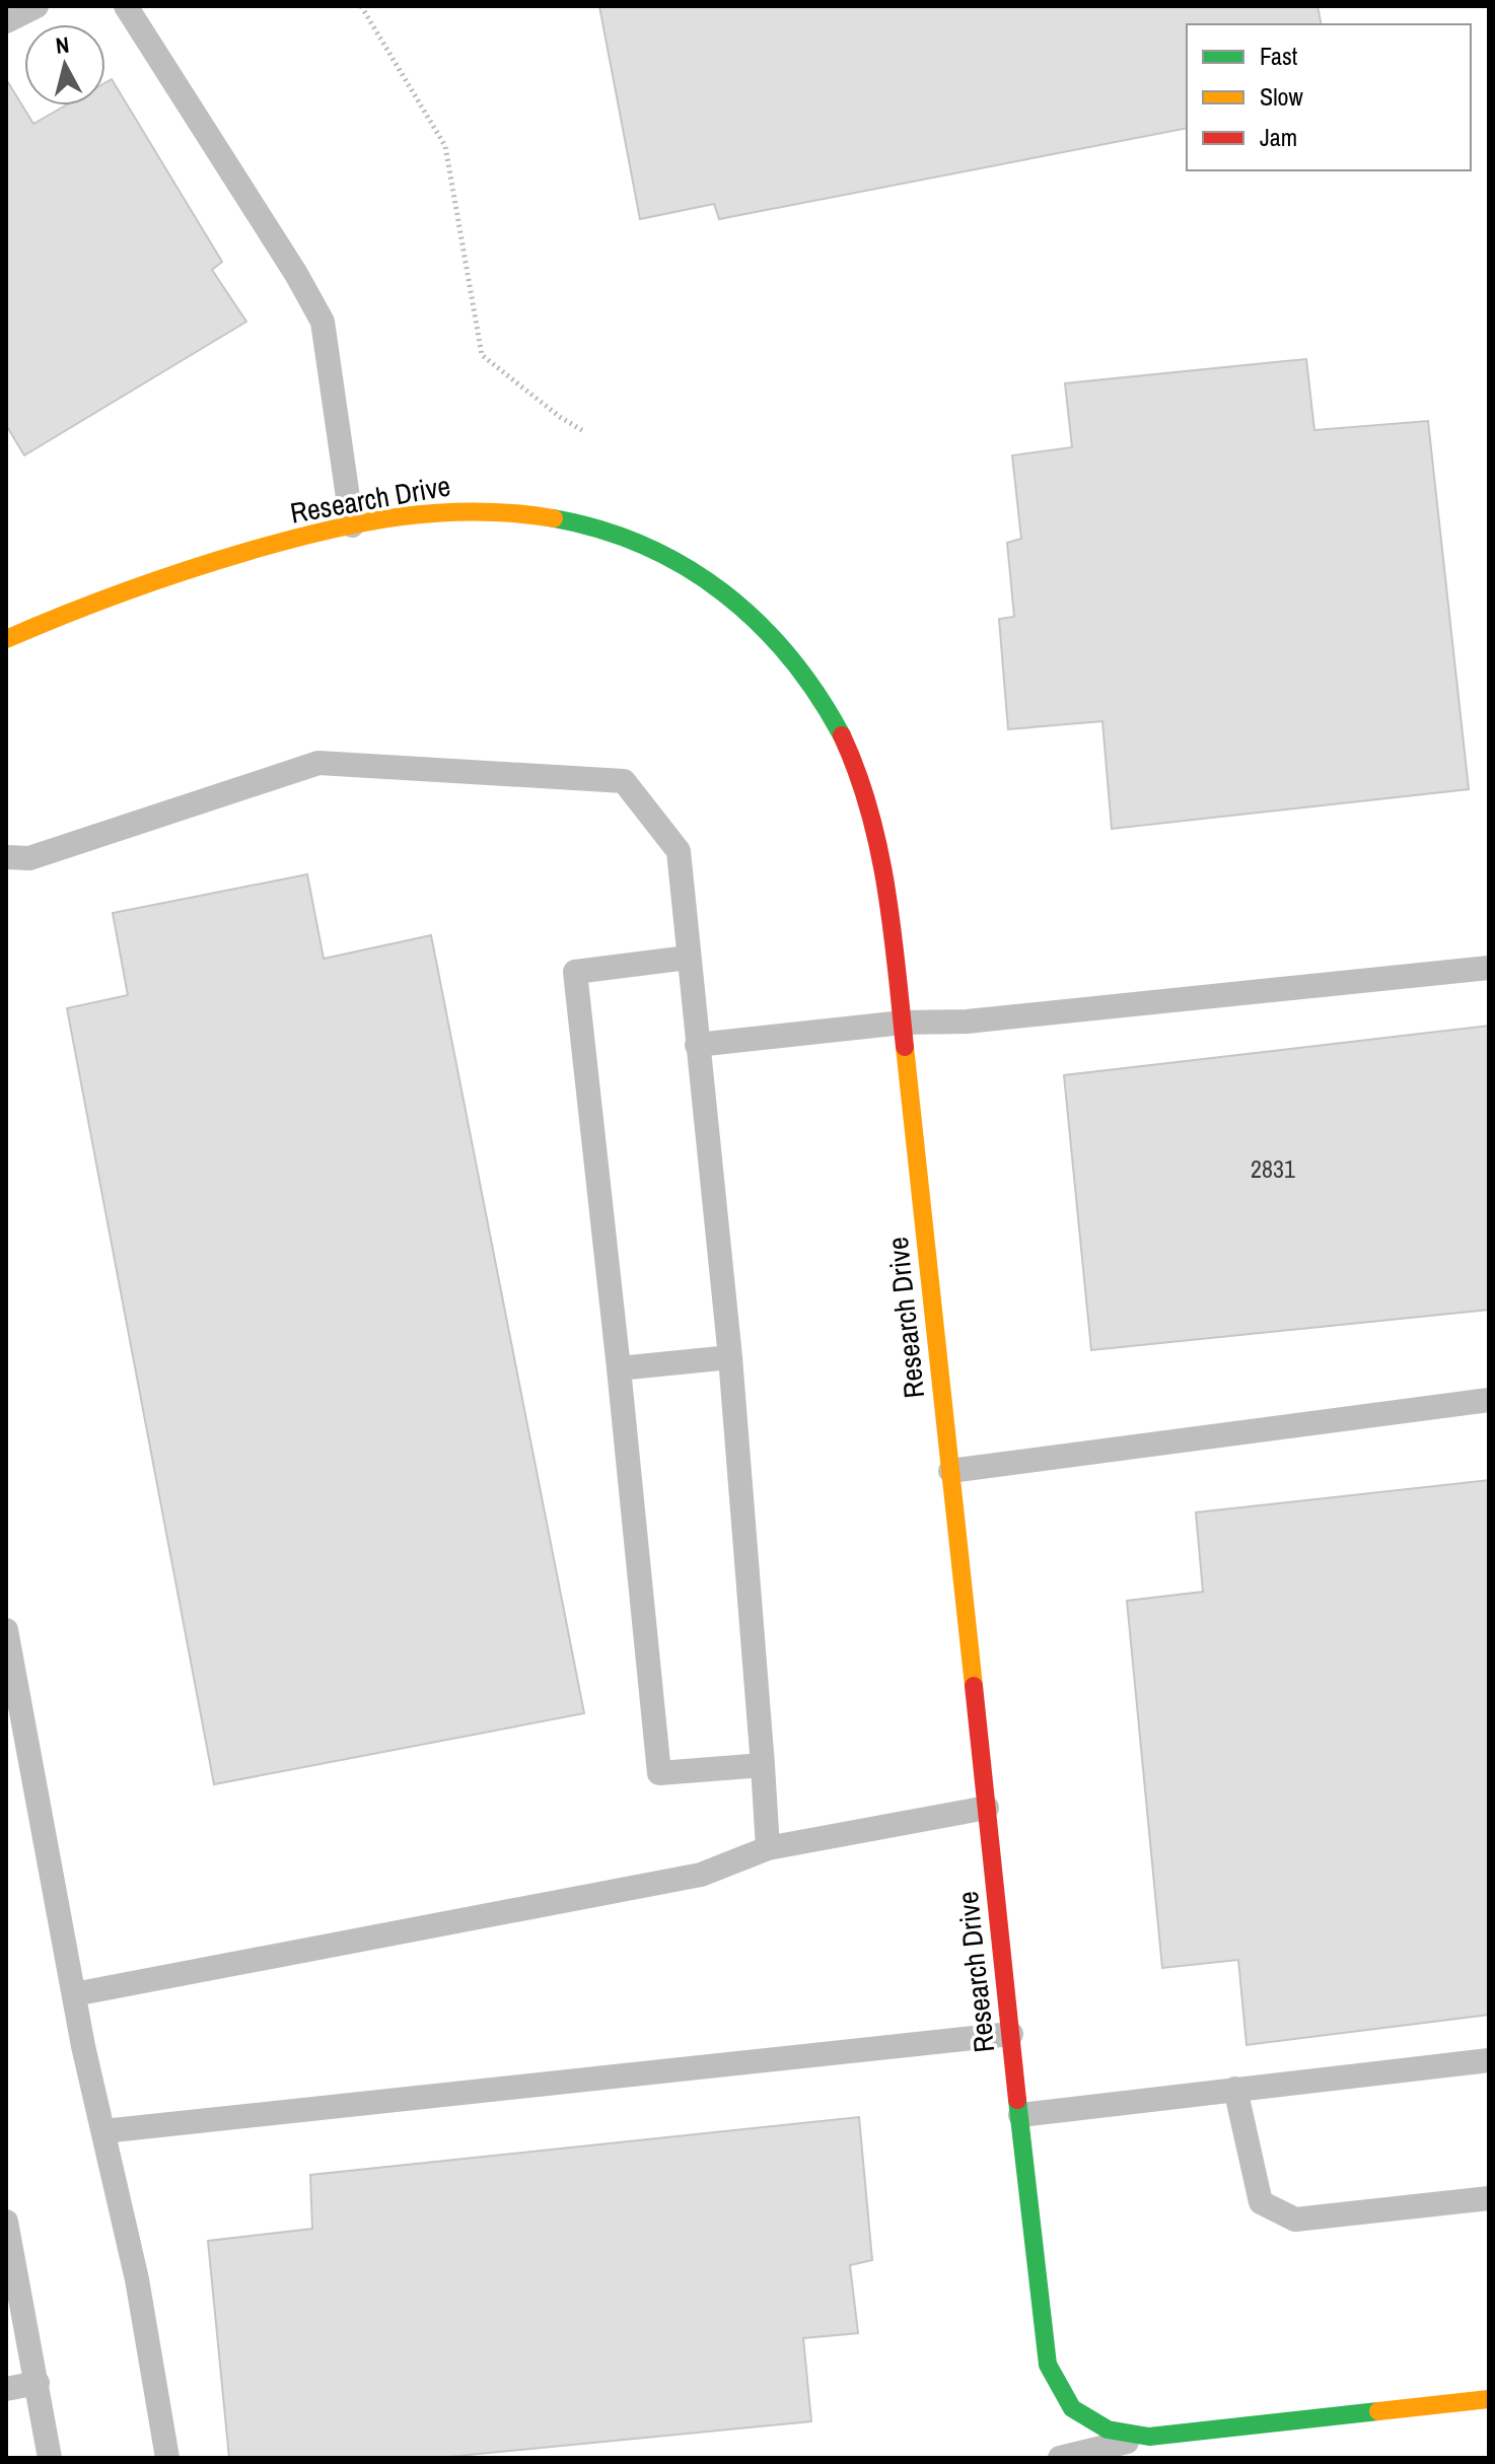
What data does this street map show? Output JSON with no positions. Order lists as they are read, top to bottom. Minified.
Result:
{"streets":{"street":["Research Drive"]},"house_numbers":["2831"],"legend":["Fast","Slow","Jam"],"north":"top"}
